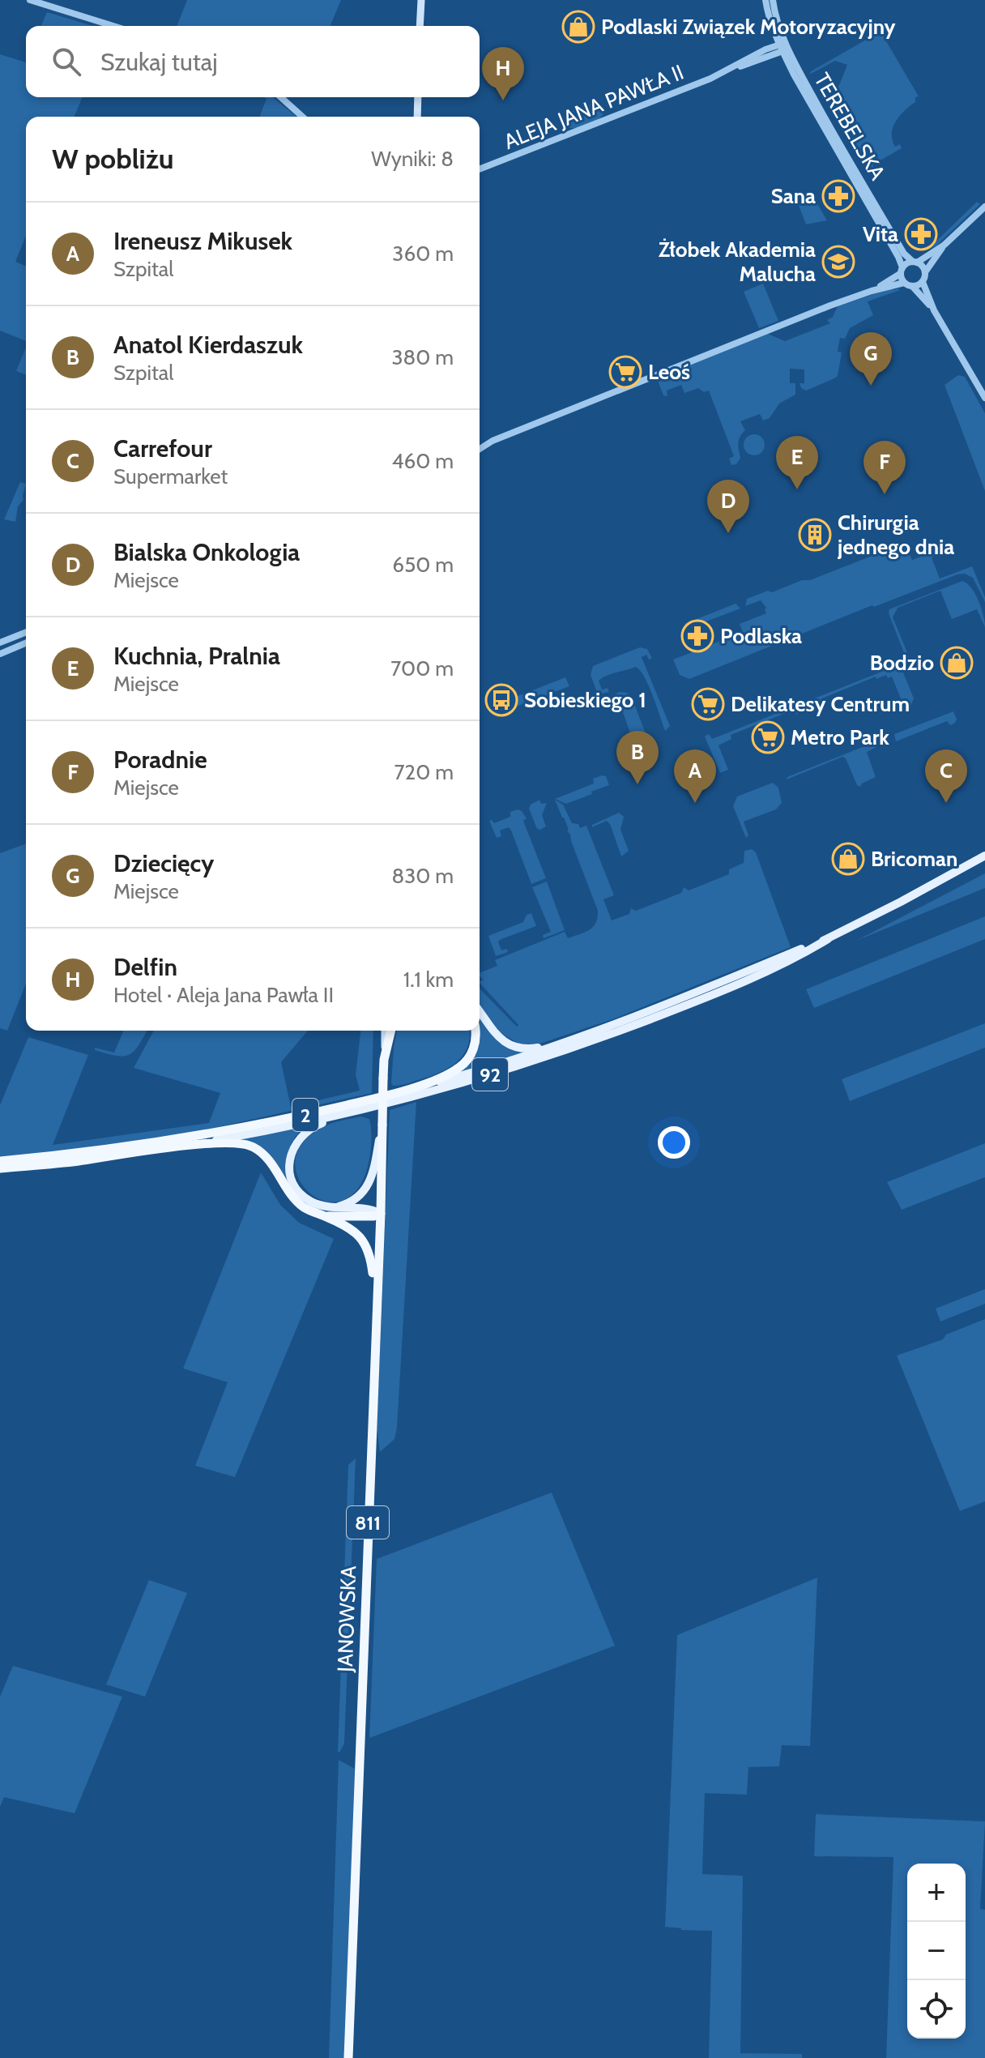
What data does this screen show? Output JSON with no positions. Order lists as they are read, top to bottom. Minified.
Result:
{"streets":{"highway":["2","811","JANOWSKA"],"main road":["92"],"street":["ALEJA JANA PAWŁA II","TEREBELSKA"]},"crossings":[["ALEJA JANA PAWŁA II","TEREBELSKA"],["92","2"]],"places":{"shop":["Podlaski Związek Motoryzacyjny","Bodzio","Bricoman"],"pharmacy":["Sana","Vita","Podlaska"],"school or university":["Żłobek Akademia Malucha"],"supermarket":["Leoś","Delikatesy Centrum","Metro Park"],"building":["Chirurgia jednego dnia"],"bus stop":["Sobieskiego 1"]},"page":{"search":"Szukaj tutaj","pins":["H","G","E","F","D","B","A","C"],"heading":["W pobliżu","Wyniki: 8"],"list":[{"mark":"A","name":"Ireneusz Mikusek","note":"Szpital","value":"360 m"},{"mark":"B","name":"Anatol Kierdaszuk","note":"Szpital","value":"380 m"},{"mark":"C","name":"Carrefour","note":"Supermarket","value":"460 m"},{"mark":"D","name":"Bialska Onkologia","note":"Miejsce","value":"650 m"},{"mark":"E","name":"Kuchnia, Pralnia","note":"Miejsce","value":"700 m"},{"mark":"F","name":"Poradnie","note":"Miejsce","value":"720 m"},{"mark":"G","name":"Dziecięcy","note":"Miejsce","value":"830 m"},{"mark":"H","name":"Delfin","note":"Hotel · Aleja Jana Pawła II","value":"1.1 km"}],"map_buttons":["+","−"]}}
